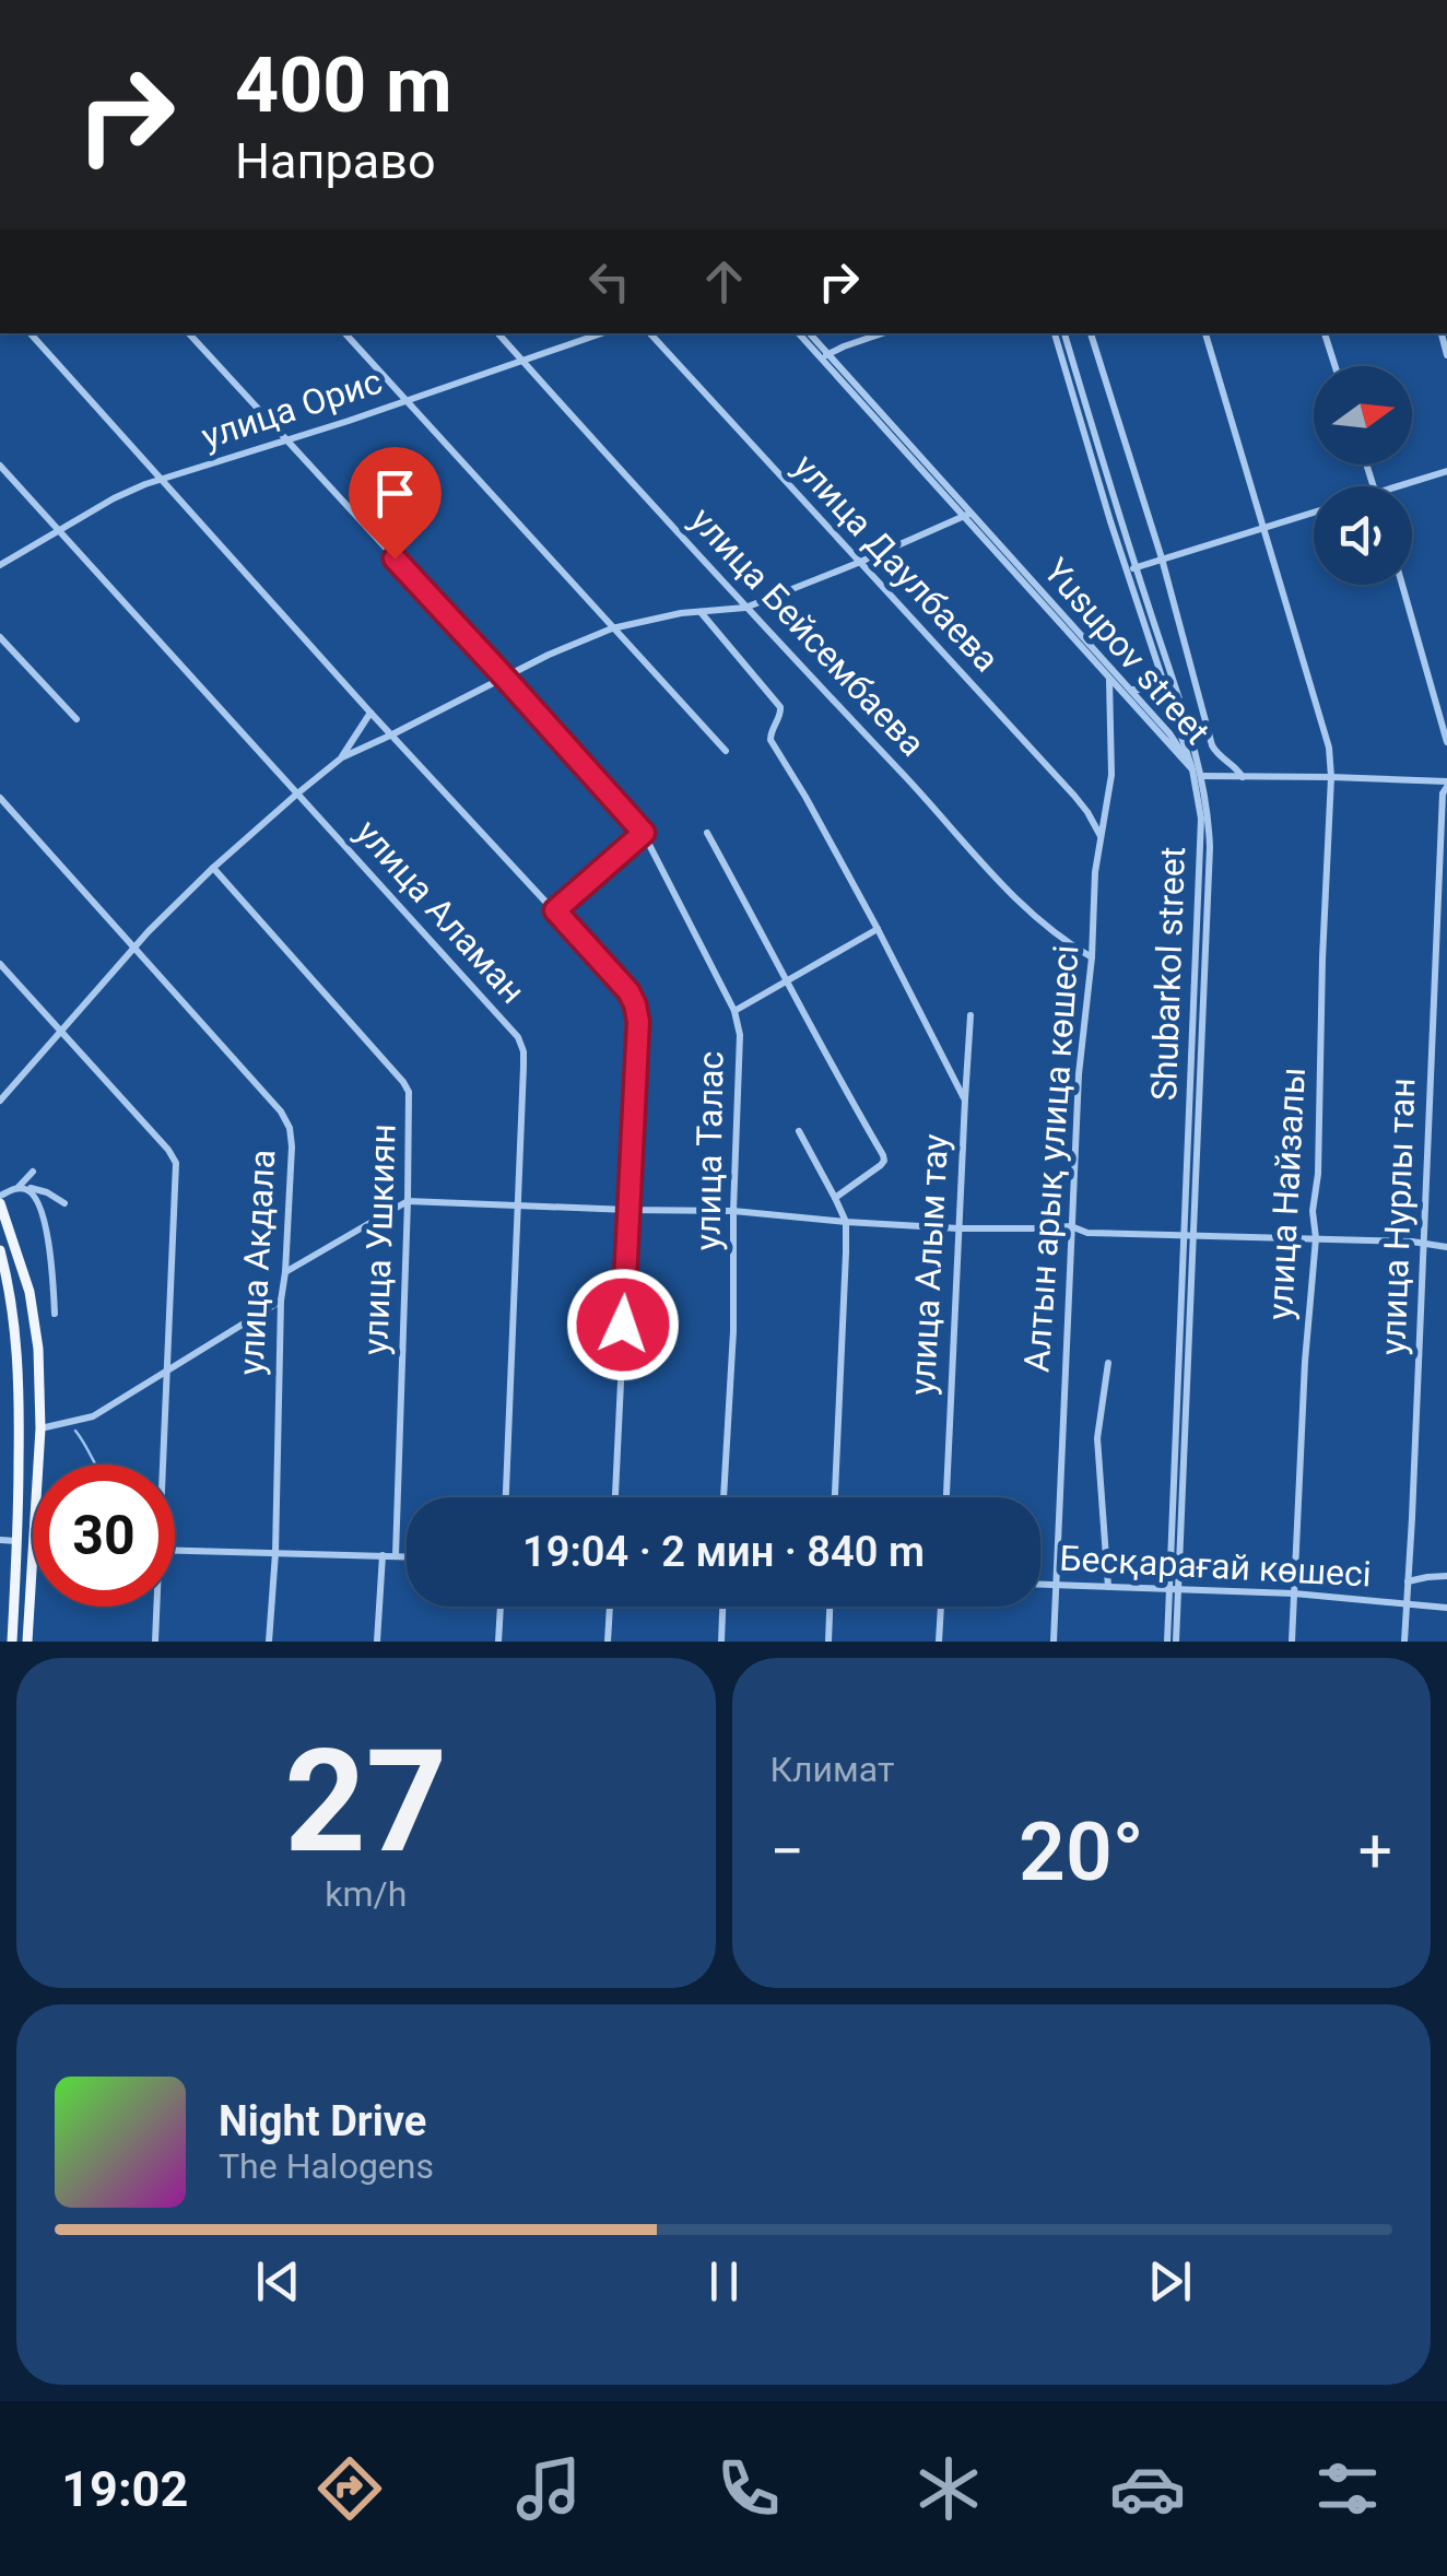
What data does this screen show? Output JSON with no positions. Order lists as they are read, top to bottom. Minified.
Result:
{"streets":{"street":["улица Орис","улица Даулбаева","улица Бейсембаева","Yusupov street","улица Аламан","Shubarkol street","улица Талас","Алтын арық улица көшесі","улица Найзалы","улица Нурлы тан","улица Ушкиян","улица Акдала","улица Алым тау","Бесқарағай көшесі"]},"crossings":[["улица Орис","улица Бейсембаева"],["улица Орис","улица Аламан"],["улица Орис","улица Талас"],["улица Даулбаева","Алтын арық улица көшесі"],["улица Бейсембаева","Алтын арық улица көшесі"],["Yusupov street","Shubarkol street"],["Yusupov street","Алтын арық улица көшесі"],["Shubarkol street","Бесқарағай көшесі"],["Алтын арық улица көшесі","Бесқарағай көшесі"],["улица Найзалы","Бесқарағай көшесі"],["улица Нурлы тан","Бесқарағай көшесі"]],"north":"right","page":{"turn":["400 m","Направо"],"limit":"30","trip":"19:04 · 2 мин · 840 m","tile":[["27","km/h"],"Климат"],"heat":["−","20°","+"],"song":["Night Drive","The Halogens"],"tabs":"19:02"}}
